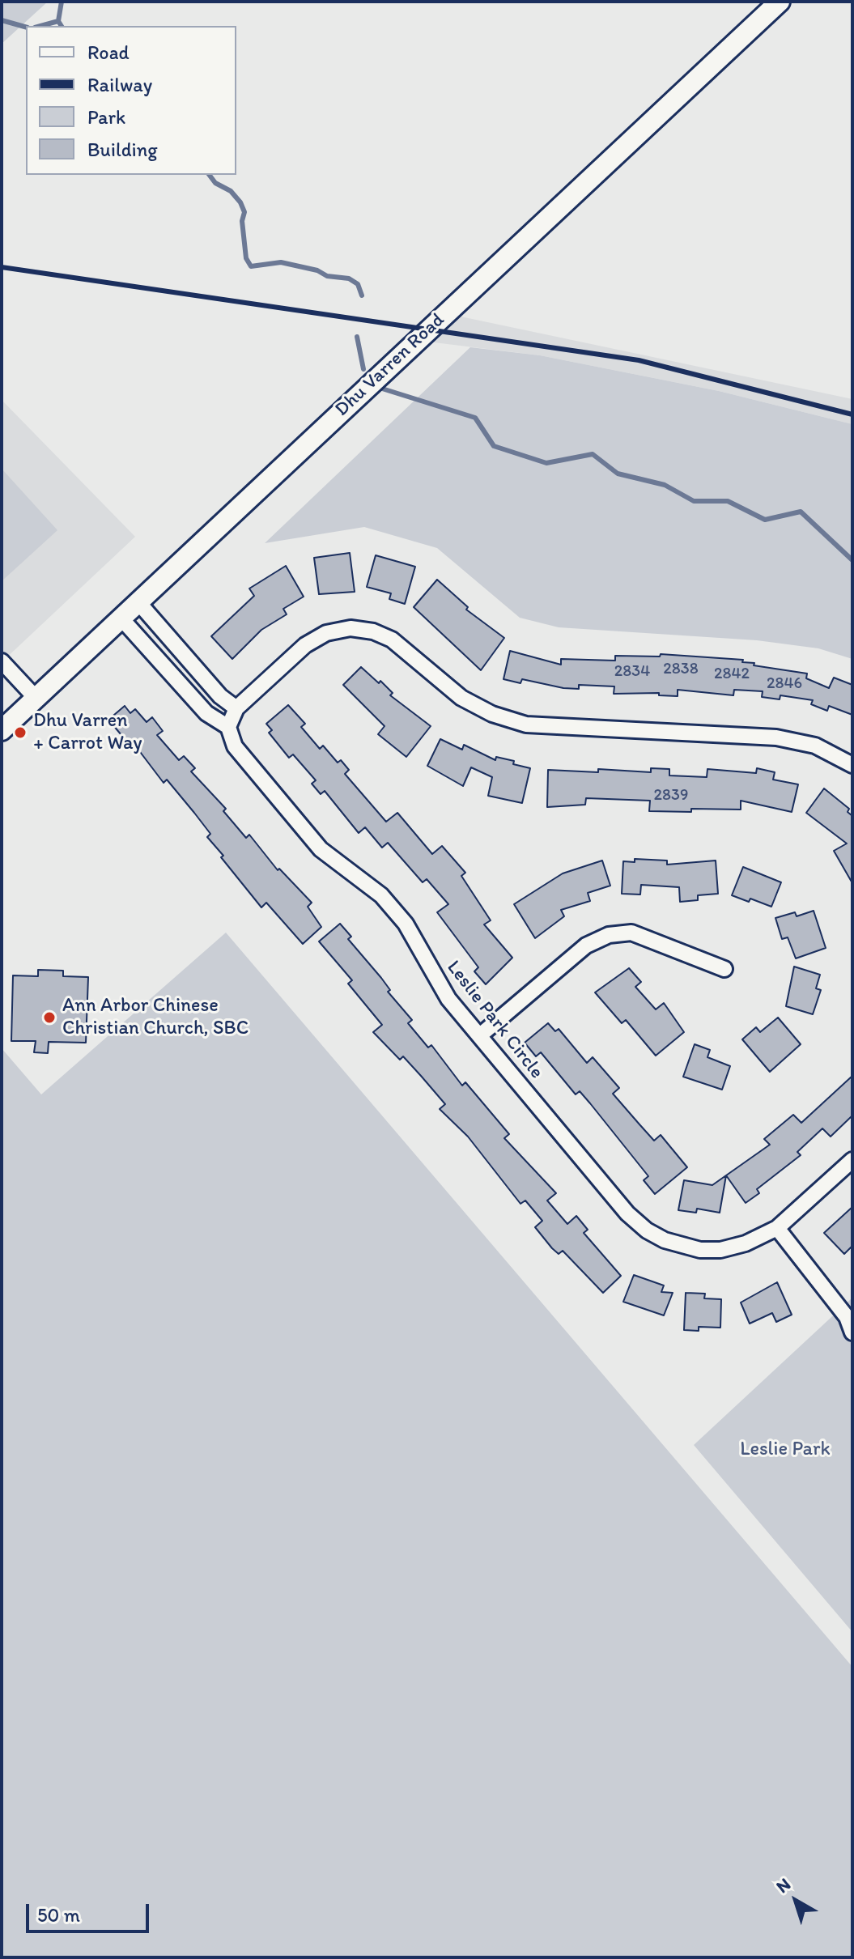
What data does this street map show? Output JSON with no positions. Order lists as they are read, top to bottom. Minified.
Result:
{"streets":{"main road":["Dhu Varren Road"],"street":["Leslie Park Circle"]},"crossings":[["Dhu Varren Road","Leslie Park Circle"]],"parks":["Leslie Park"],"places":["Dhu Varren + Carrot Way","Ann Arbor Chinese Christian Church, SBC"],"house_numbers":["2838","2834","2842","2846","2839"],"legend":["Road","Railway","Park","Building"],"scale_bar":"50 m","north":"top left"}
